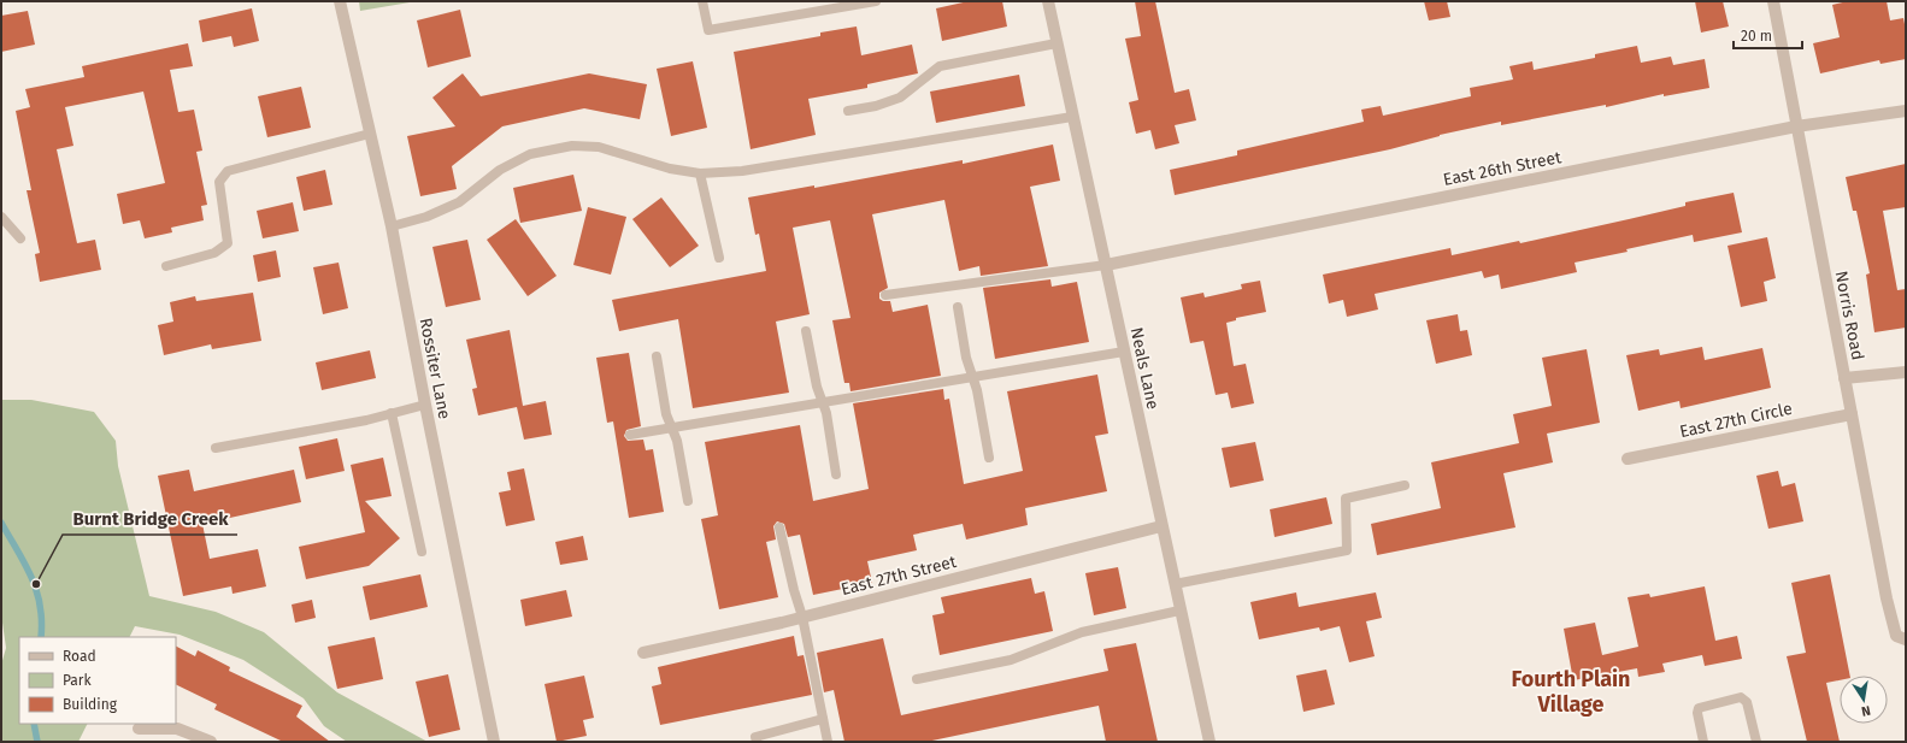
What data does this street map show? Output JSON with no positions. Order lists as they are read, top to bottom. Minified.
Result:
{"streets":{"street":["East 26th Street","Norris Road","Rossiter Lane","Neals Lane","East 27th Circle","East 27th Street"]},"crossings":[["East 26th Street","Norris Road"],["East 26th Street","Neals Lane"],["Norris Road","East 27th Circle"],["Neals Lane","East 27th Street"]],"districts":["Fourth Plain Village"],"places":["Burnt Bridge Creek"],"legend":["Road","Park","Building"],"scale_bar":"20 m","north":"bottom"}
